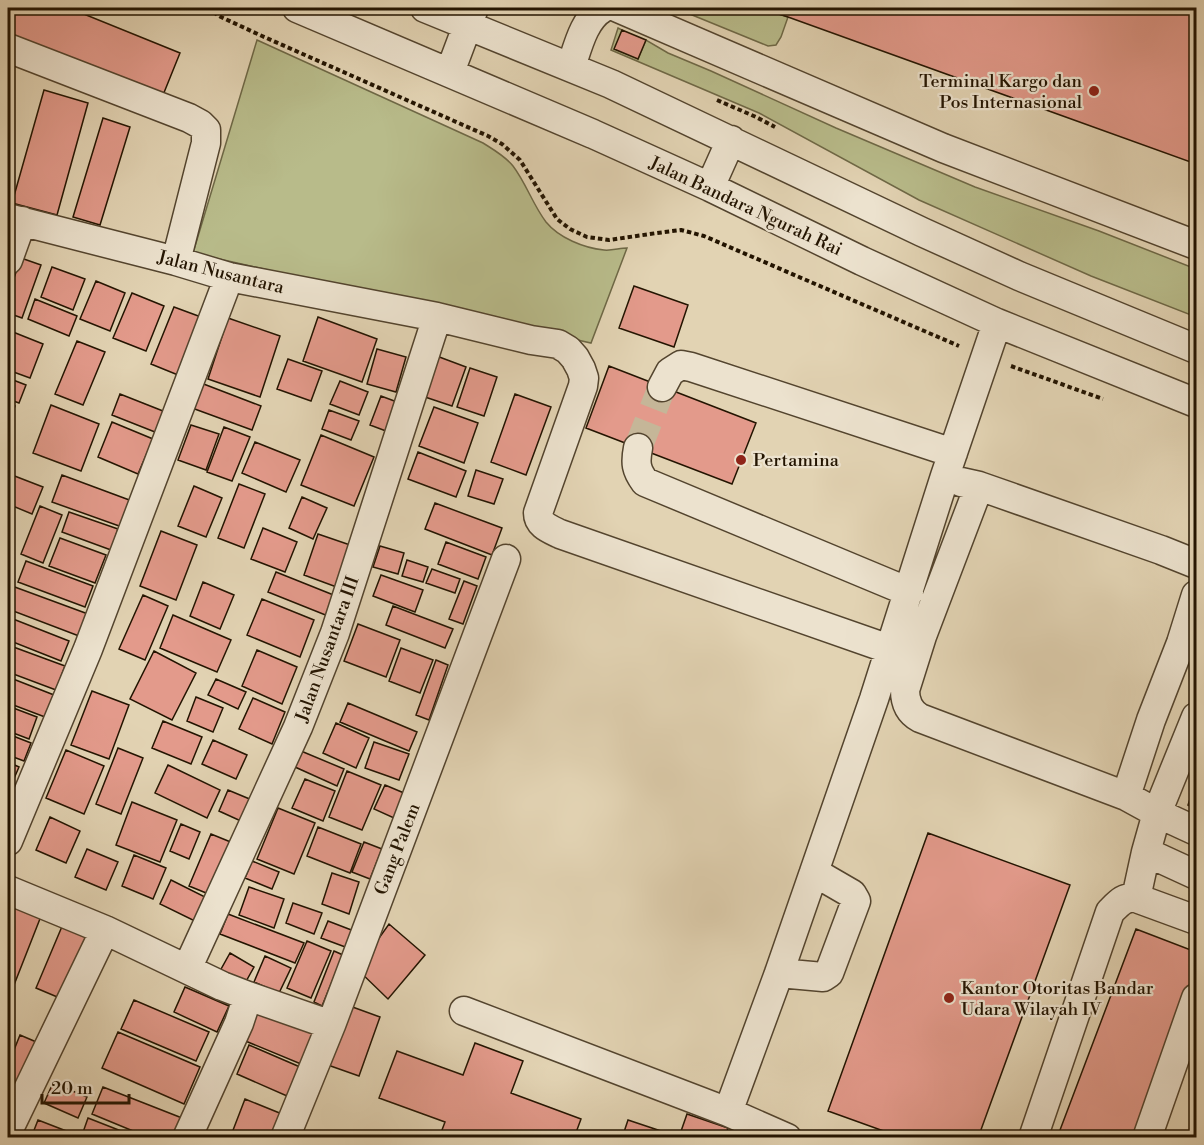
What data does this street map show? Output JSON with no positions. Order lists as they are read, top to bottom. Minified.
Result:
{"streets":{"street":["Jalan Bandara Ngurah Rai","Jalan Nusantara","Jalan Nusantara III","Gang Palem"]},"crossings":[["Jalan Nusantara","Jalan Nusantara III"]],"places":["Terminal Kargo dan Pos Internasional","Pertamina","Kantor Otoritas Bandar Udara Wilayah IV"],"scale_bar":"20 m"}
